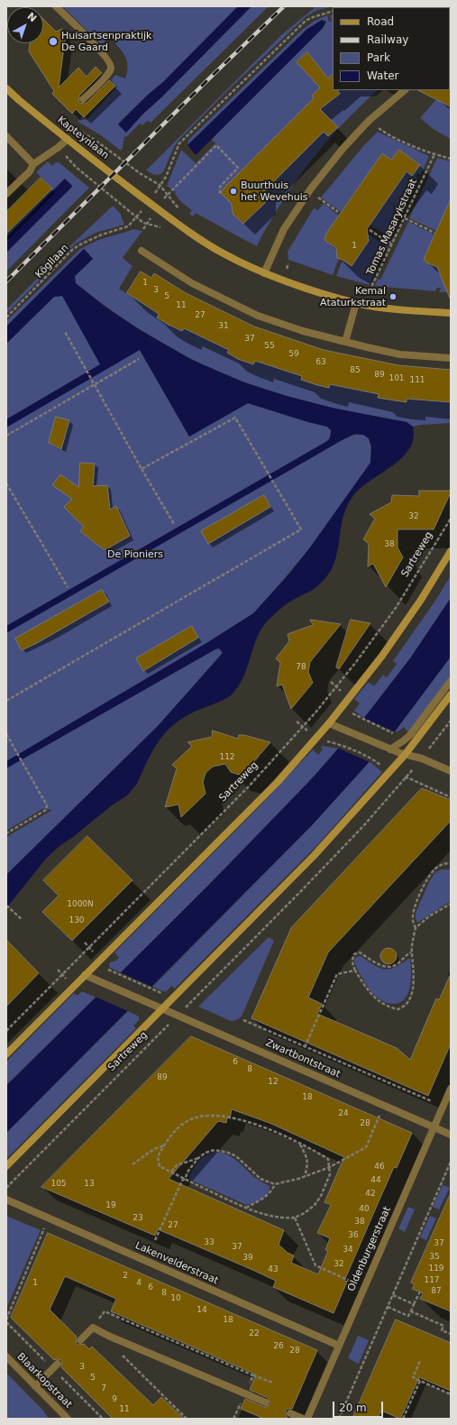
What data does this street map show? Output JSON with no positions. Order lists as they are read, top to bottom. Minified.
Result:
{"streets":{"street":["Kapteynlaan","Sartreweg","Zwartbontstraat","Oldenburgerstraat","Lakenvelderstraat","Blaarkopstraat"],"path":["Tomas Masarykstraat","Kögllaan"]},"crossings":[["Kapteynlaan","Tomas Masarykstraat"],["Kapteynlaan","Kögllaan"],["Sartreweg","Zwartbontstraat"],["Zwartbontstraat","Oldenburgerstraat"],["Oldenburgerstraat","Lakenvelderstraat"]],"parks":["De Pioniers"],"places":["Huisartsenpraktijk De Gaard","Buurthuis het Wevehuis","Kemal Ataturkstraat"],"house_numbers":["1","1","3","5","11","27","31","37","55","59","63","85","89","101","111","32","38","78","112","1000N","130","6","8","89","12","18","24","28","46","44","105","13","42","19","40","23","38","27","36","33","37","37","34","35","39","32","119","43","2","117","1","4","6","87","8","10","14","18","22","26","28","3","5","7","9","11"],"legend":["Road","Railway","Park","Water"],"scale_bar":"20 m","north":"top right"}
